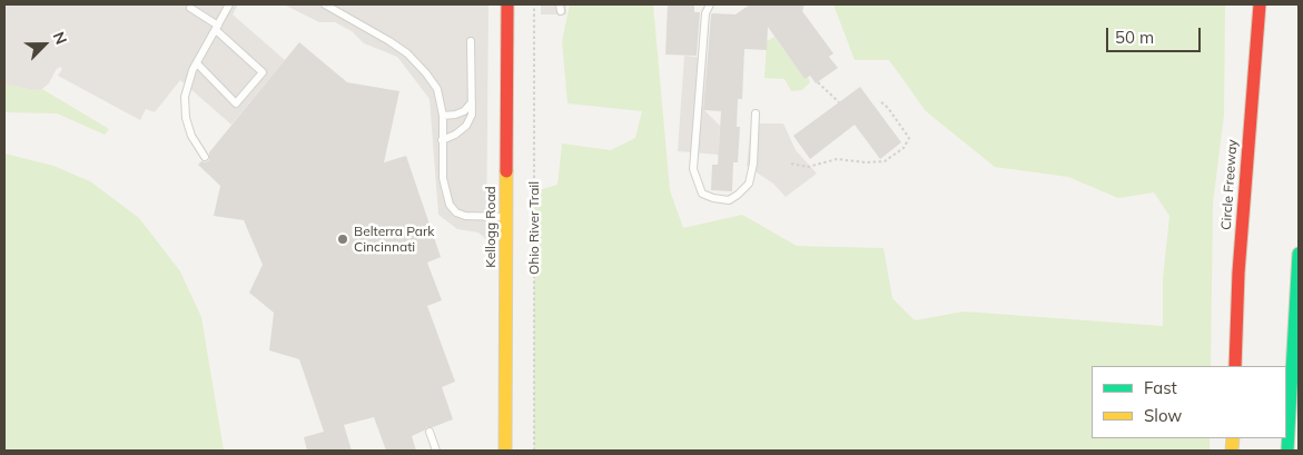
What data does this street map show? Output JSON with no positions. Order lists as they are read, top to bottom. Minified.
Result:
{"streets":{"main road":["Circle Freeway","Kellogg Road"],"path":["Ohio River Trail"]},"places":["Belterra Park Cincinnati"],"legend":["Fast","Slow"],"scale_bar":"50 m","north":"top right"}
